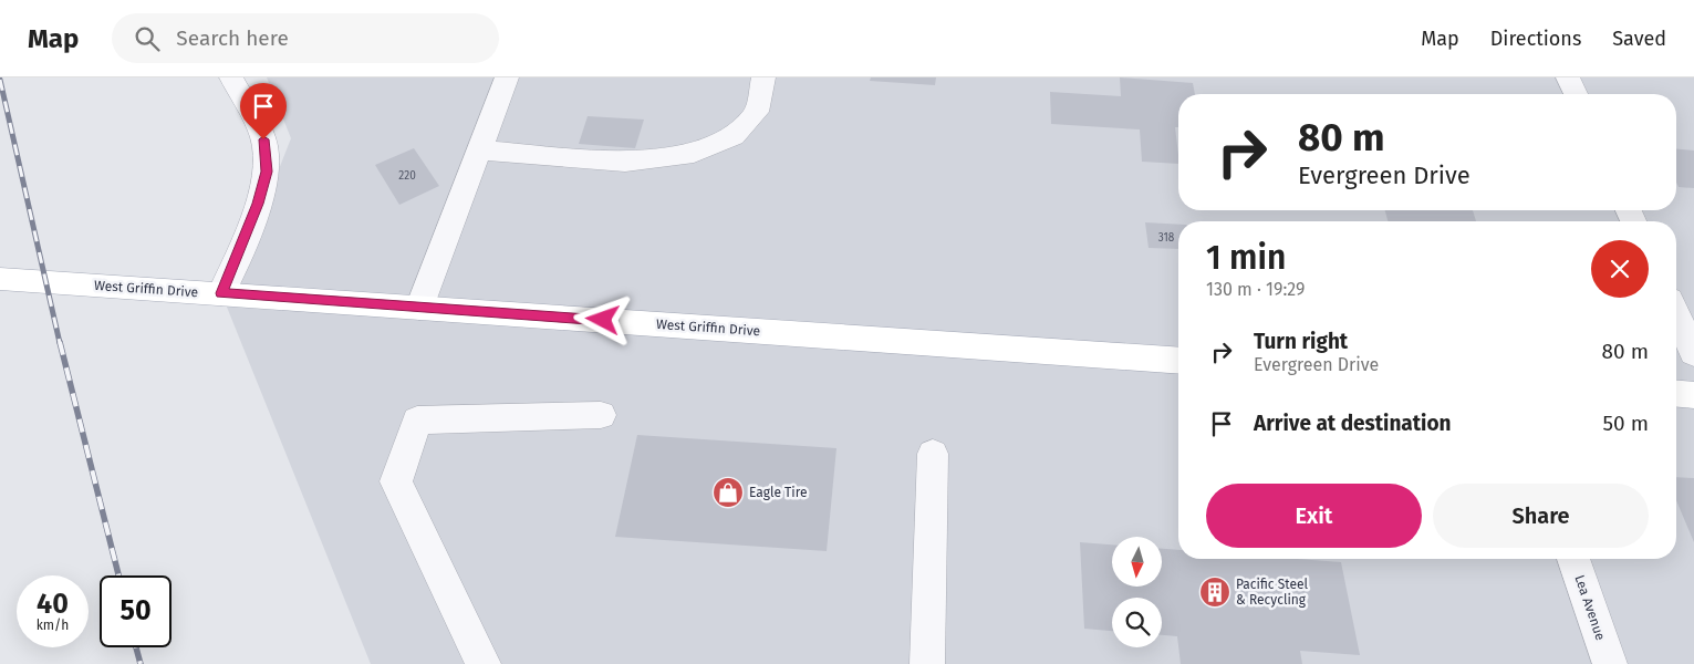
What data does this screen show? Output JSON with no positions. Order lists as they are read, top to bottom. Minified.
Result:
{"streets":{"main road":["West Griffin Drive"],"street":["Lea Avenue"]},"places":{"shop":["Eagle Tire"],"building":["Pacific Steel & Recycling"]},"house_numbers":["220","318"],"north":"bottom","page":{"header":"Map","search":"Search here","nav":["Map","Directions","Saved"],"turn":["80 m","Evergreen Drive"],"heading":["1 min","130 m · 19:29"],"list":[{"name":"Turn right","note":"Evergreen Drive","value":"80 m"},{"name":"Arrive at destination","value":"50 m"}],"buttons":["Exit","Share"],"speed":"40 km/h","limit":"50"}}
